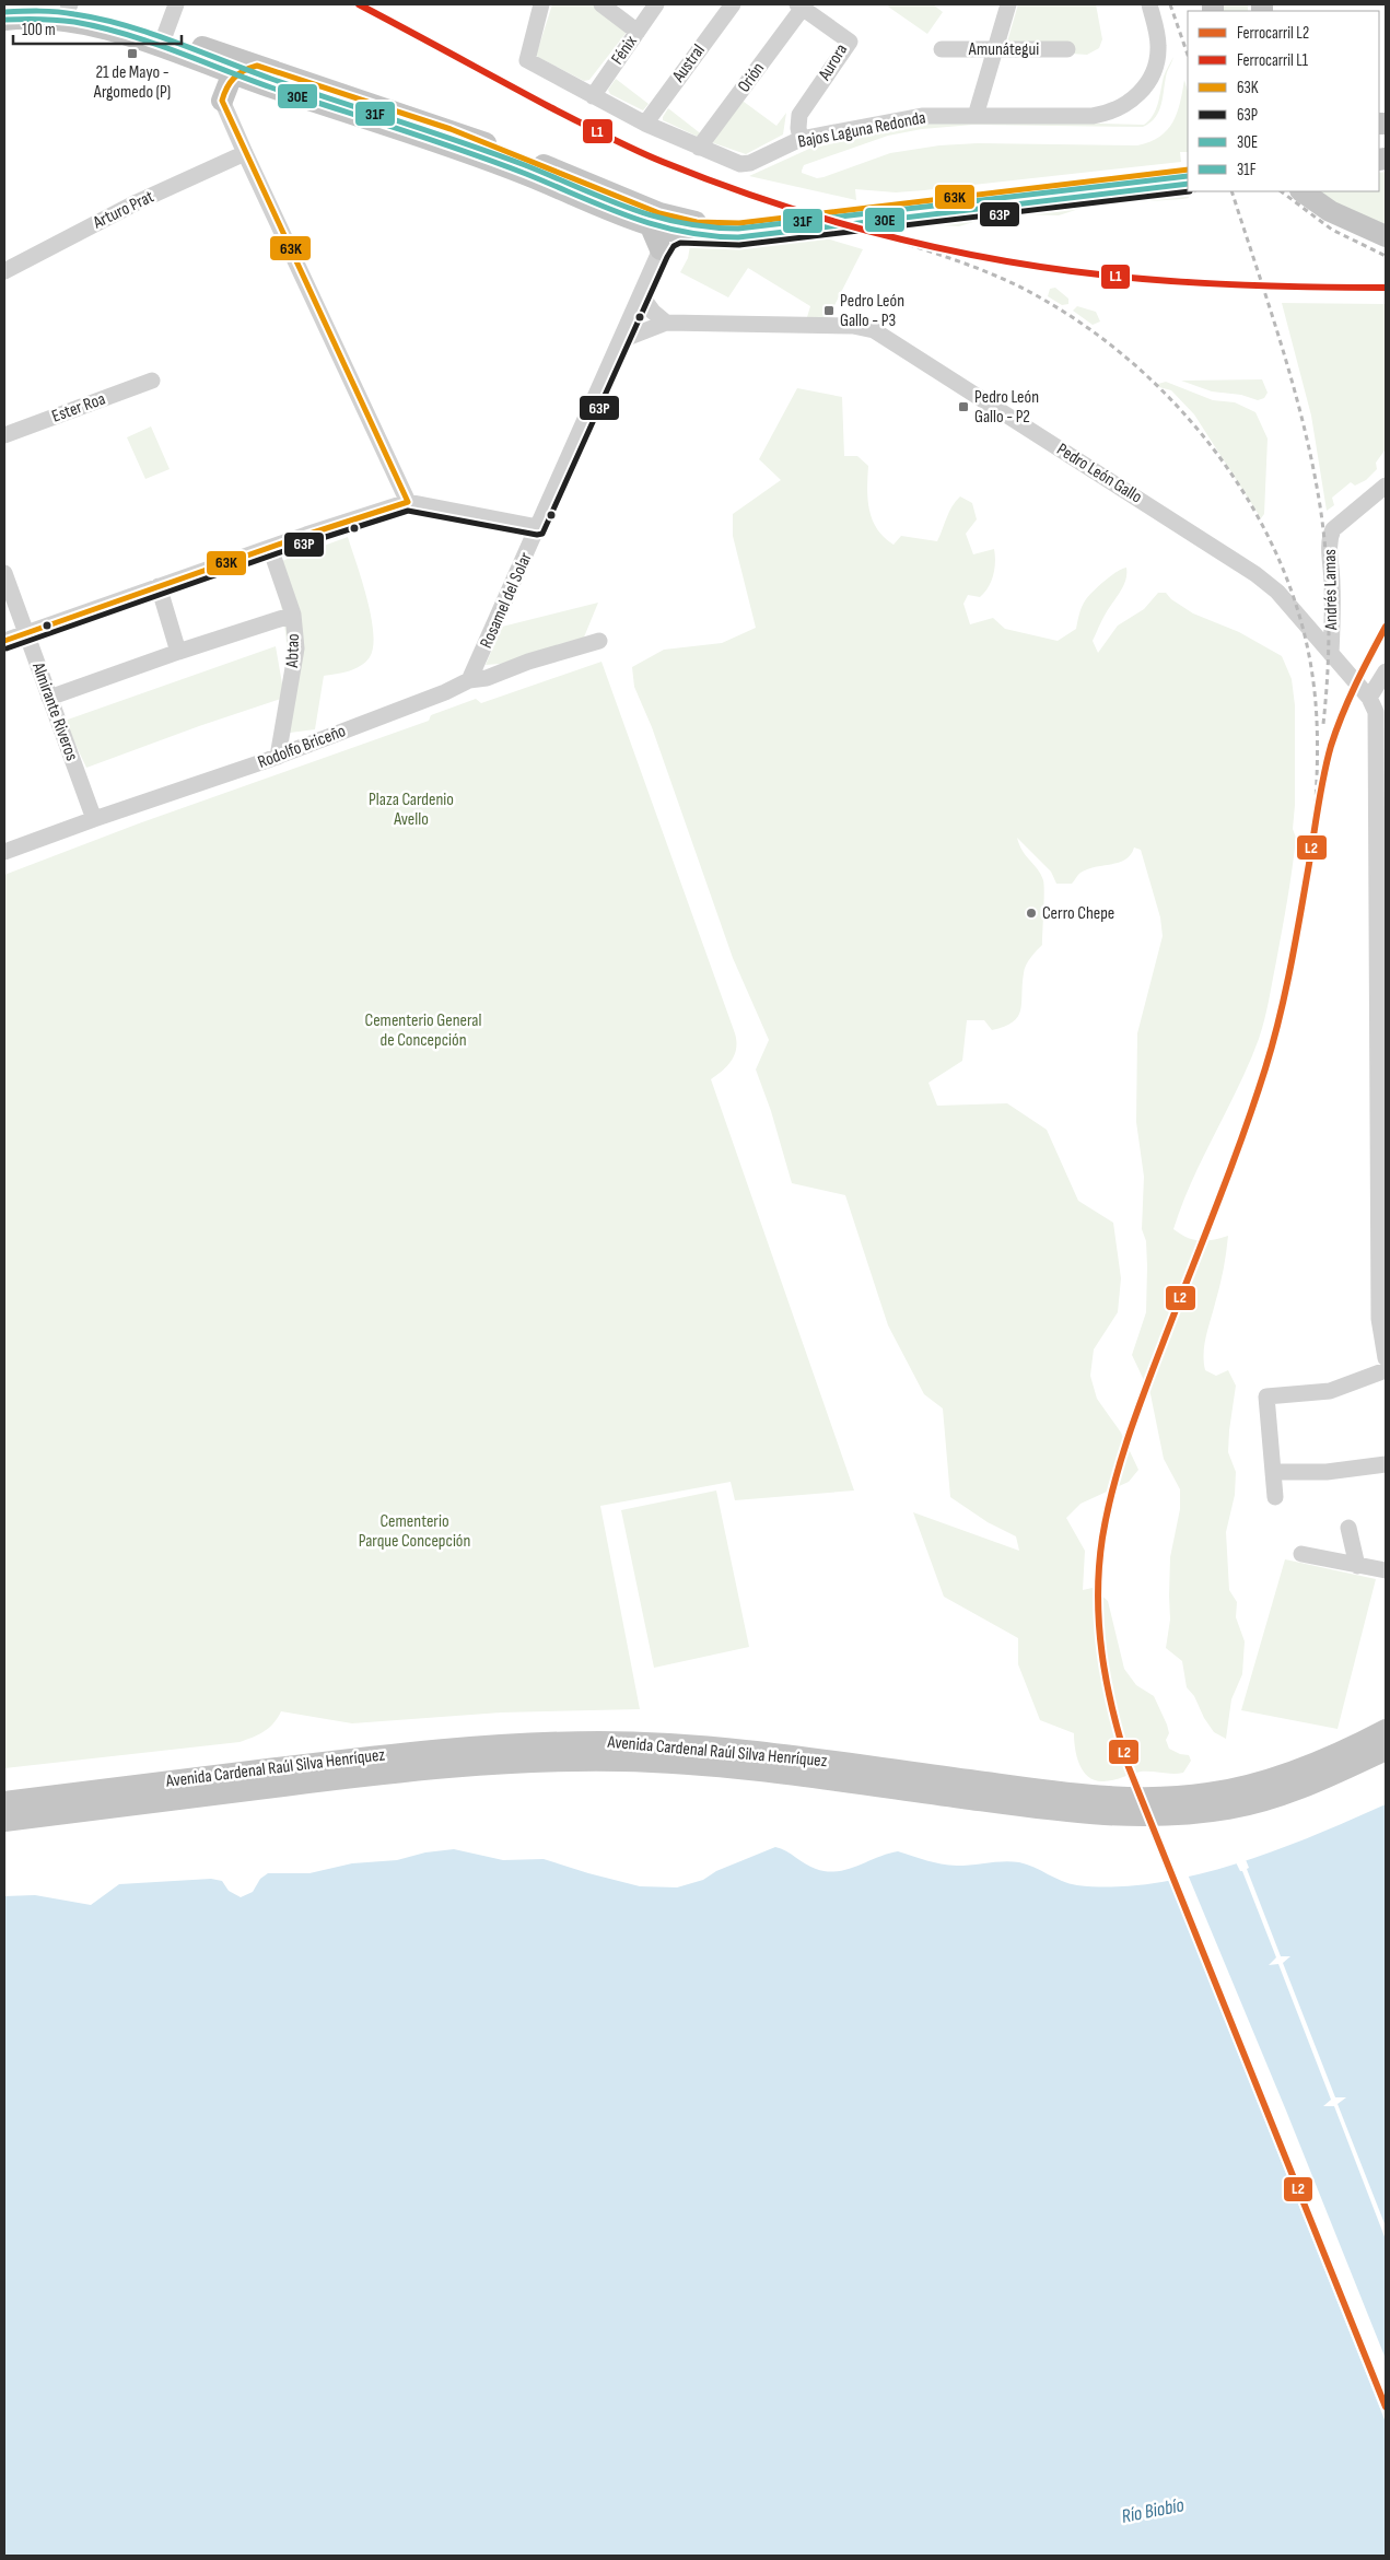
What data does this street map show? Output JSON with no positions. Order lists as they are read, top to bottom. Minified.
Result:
{"streets":{"main road":["Avenida Cardenal Raúl Silva Henríquez"],"street":["Amunátegui","Fénix","Aurora","Austral","Orión","Bajos Laguna Redonda","Arturo Prat","Ester Roa","Pedro León Gallo","Andrés Lamas","Rosamel del Solar","Abtao","Almirante Riveros","Rodolfo Briceño"]},"crossings":[["Fénix","Bajos Laguna Redonda"],["Aurora","Orión"],["Aurora","Bajos Laguna Redonda"],["Austral","Bajos Laguna Redonda"],["Orión","Bajos Laguna Redonda"],["Pedro León Gallo","Andrés Lamas"],["Pedro León Gallo","Rosamel del Solar"],["Rosamel del Solar","Rodolfo Briceño"],["Abtao","Rodolfo Briceño"],["Almirante Riveros","Rodolfo Briceño"]],"water":["Río Biobío"],"parks":["Plaza Cardenio Avello","Cementerio General de Concepción","Cementerio Parque Concepción"],"places":{"transit":["21 de Mayo - Argomedo (P)","Pedro León Gallo - P3","Pedro León Gallo - P2"],"other":["Cerro Chepe"]},"lines":["rail line L1","transit line 31F","transit line 30E","transit line 63K","transit line 63P","rail line L2"],"legend":["Ferrocarril L2","Ferrocarril L1","63K","63P","30E","31F"],"scale_bar":"100 m"}
